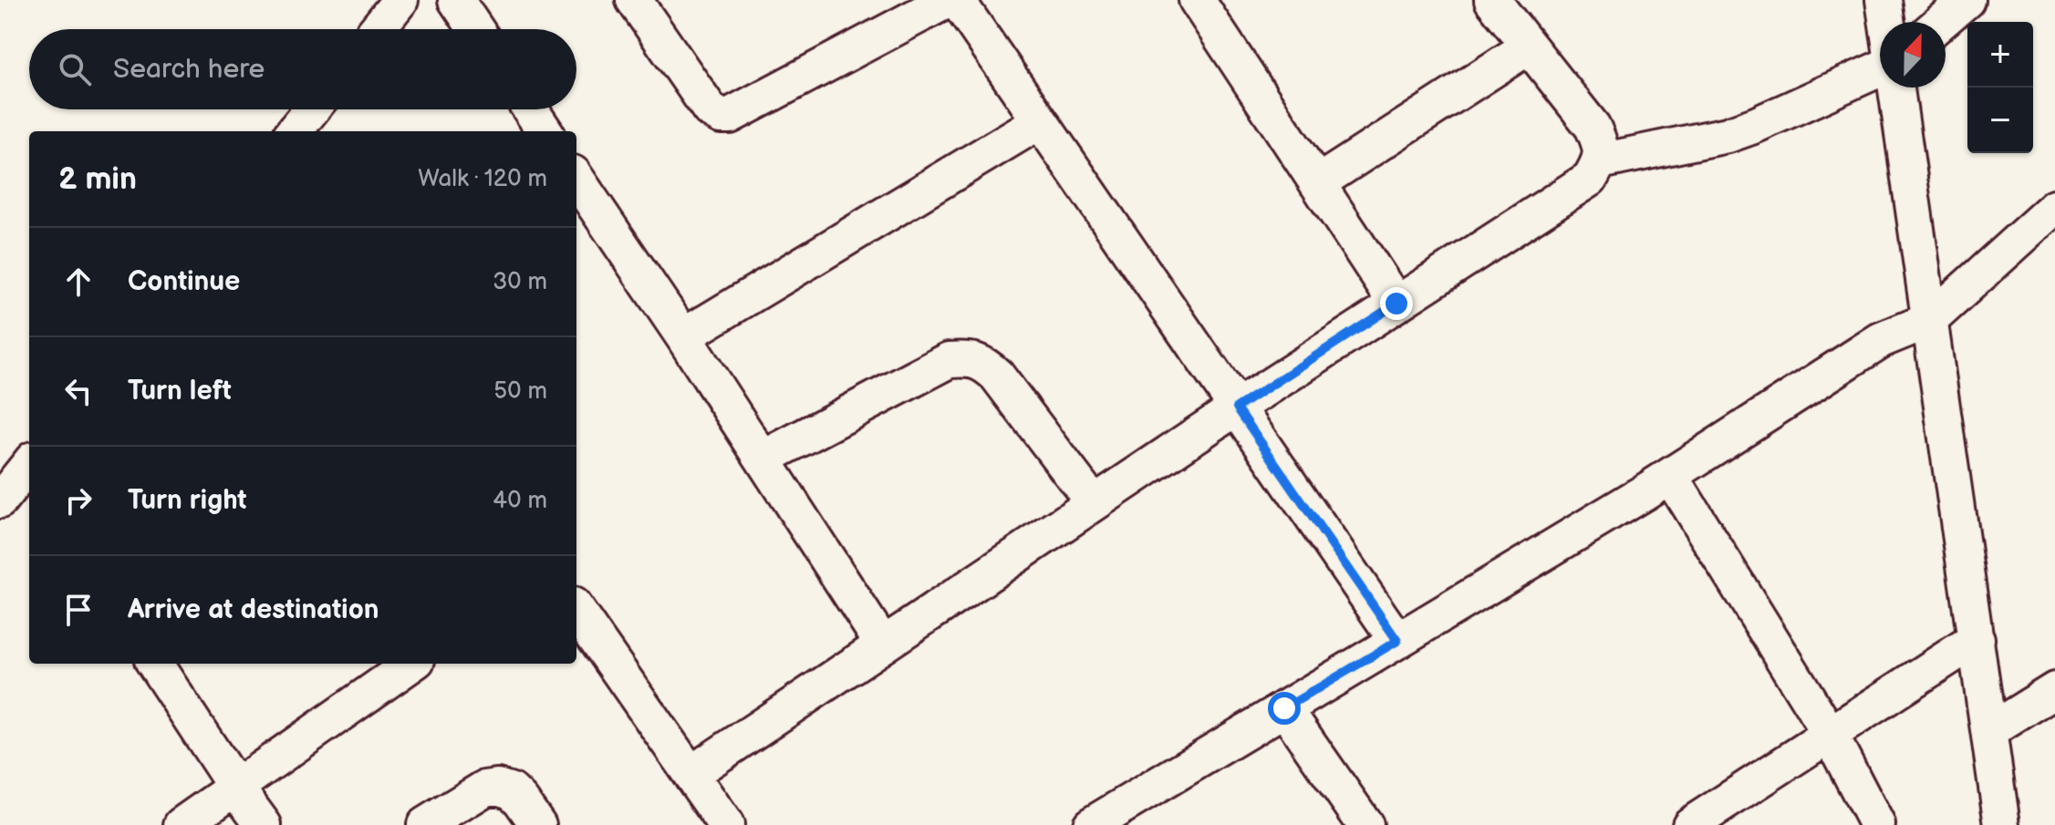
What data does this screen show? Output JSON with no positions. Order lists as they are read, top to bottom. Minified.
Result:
{"north":"top","page":{"map_buttons":["+","−"],"search":"Search here","heading":["2 min","Walk · 120 m"],"list":[["Continue","30 m"],["Turn left","50 m"],["Turn right","40 m"],"Arrive at destination"]}}
